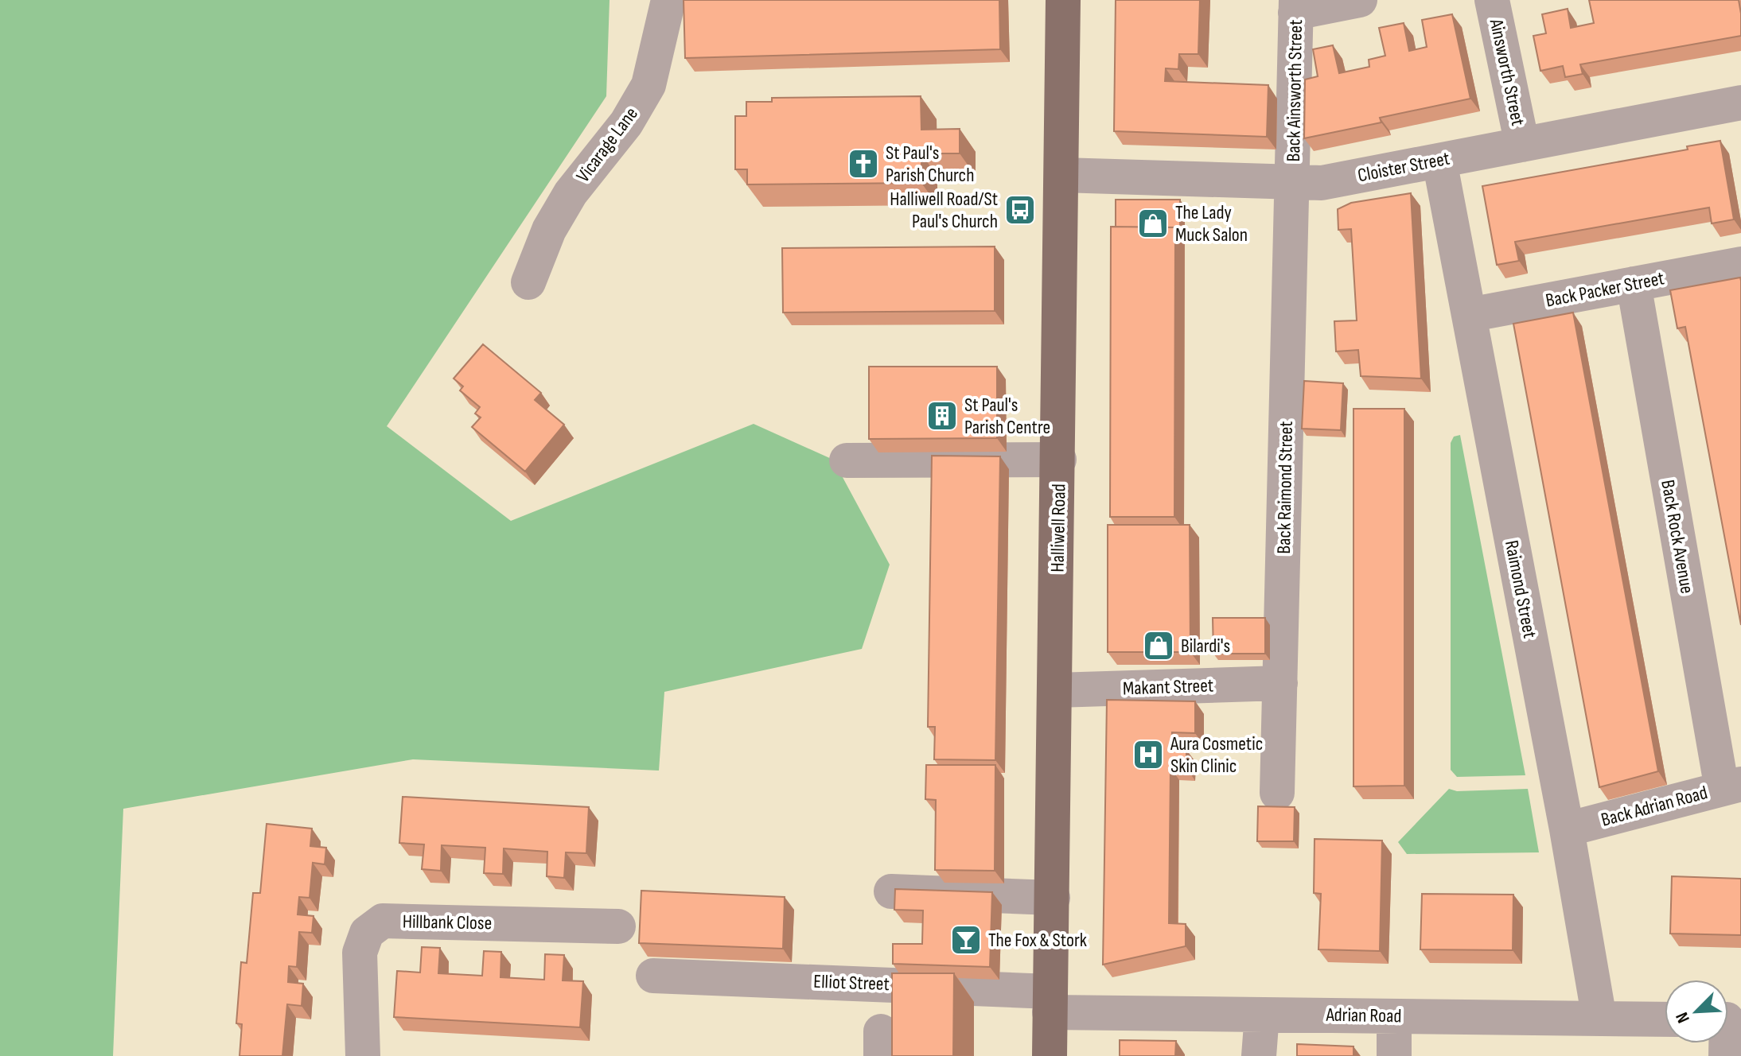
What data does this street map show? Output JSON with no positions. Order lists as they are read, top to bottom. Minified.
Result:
{"streets":{"main road":["Halliwell Road"],"street":["Ainsworth Street","Back Ainsworth Street","Vicarage Lane","Cloister Street","Back Packer Street","Back Raimond Street","Back Rock Avenue","Raimond Street","Makant Street","Back Adrian Road","Hillbank Close","Elliot Street","Adrian Road"]},"crossings":[["Ainsworth Street","Cloister Street"],["Back Ainsworth Street","Cloister Street"],["Back Ainsworth Street","Back Raimond Street"],["Cloister Street","Back Raimond Street"],["Cloister Street","Halliwell Road"],["Cloister Street","Raimond Street"],["Back Packer Street","Back Rock Avenue"],["Back Packer Street","Raimond Street"],["Back Raimond Street","Makant Street"],["Halliwell Road","Makant Street"],["Halliwell Road","Elliot Street"],["Halliwell Road","Adrian Road"],["Back Rock Avenue","Back Adrian Road"],["Raimond Street","Back Adrian Road"],["Raimond Street","Adrian Road"],["Elliot Street","Adrian Road"]],"places":{"church":["St Paul's Parish Church"],"bus stop":["Halliwell Road/St Paul's Church"],"shop":["The Lady Muck Salon","Bilardi's"],"building":["St Paul's Parish Centre"],"hospital":["Aura Cosmetic Skin Clinic"],"bar":["The Fox & Stork"]},"north":"bottom left"}
